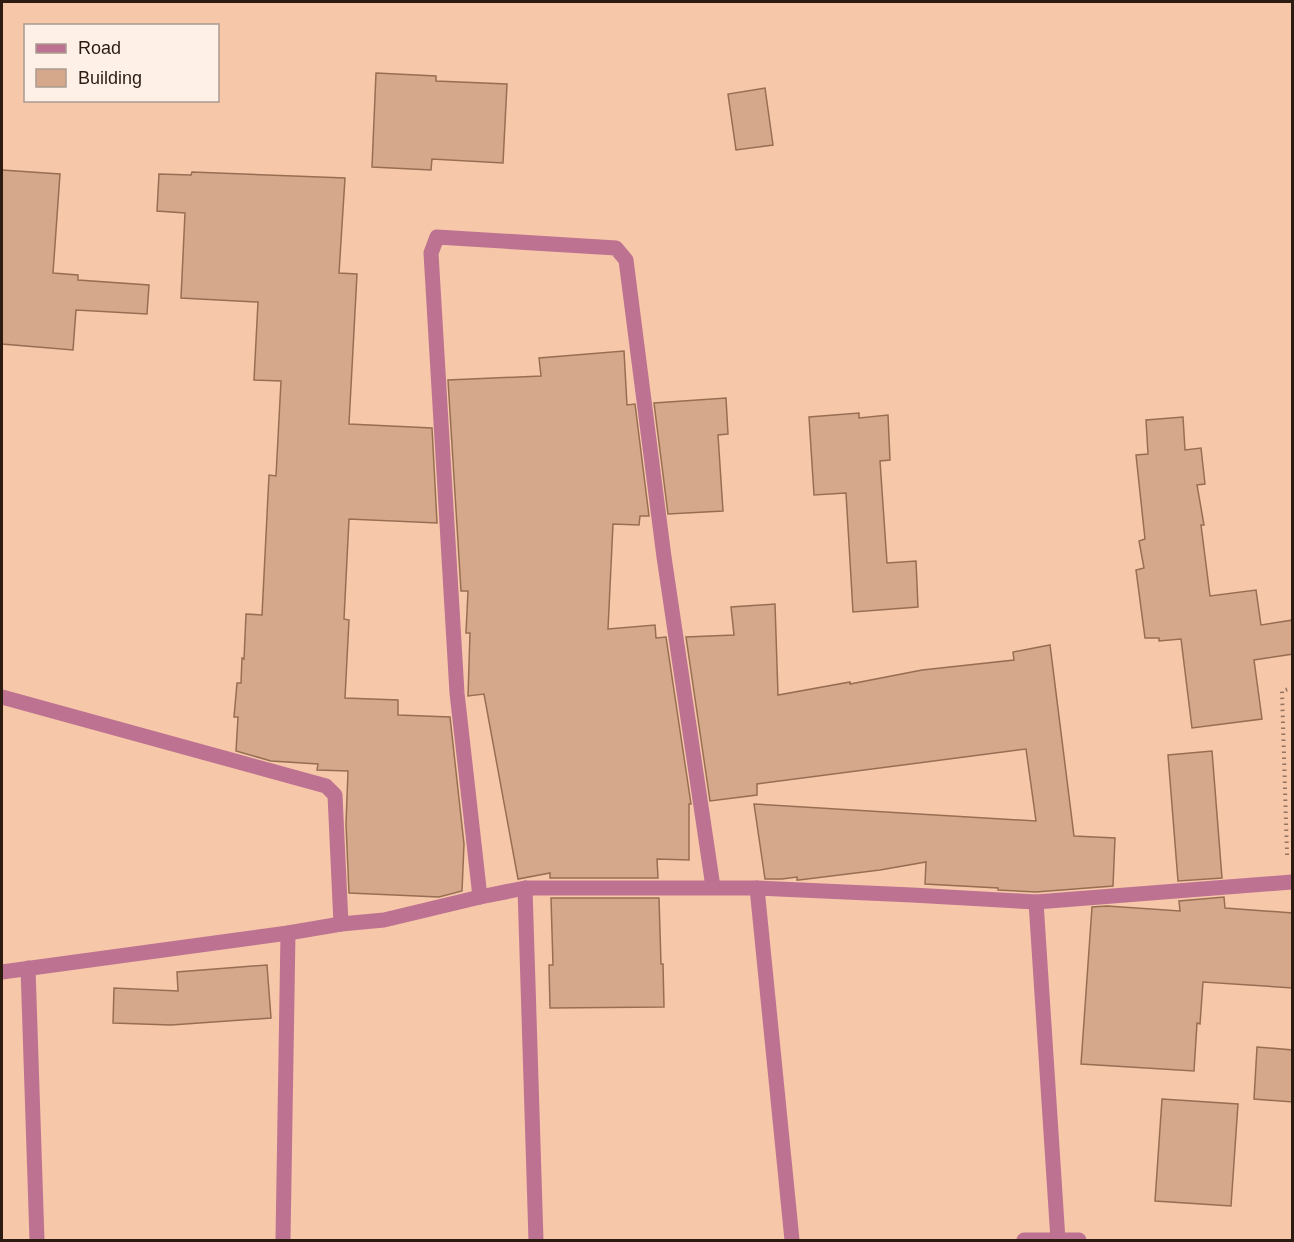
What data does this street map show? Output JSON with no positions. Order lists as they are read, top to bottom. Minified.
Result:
{"legend":["Road","Building"]}
